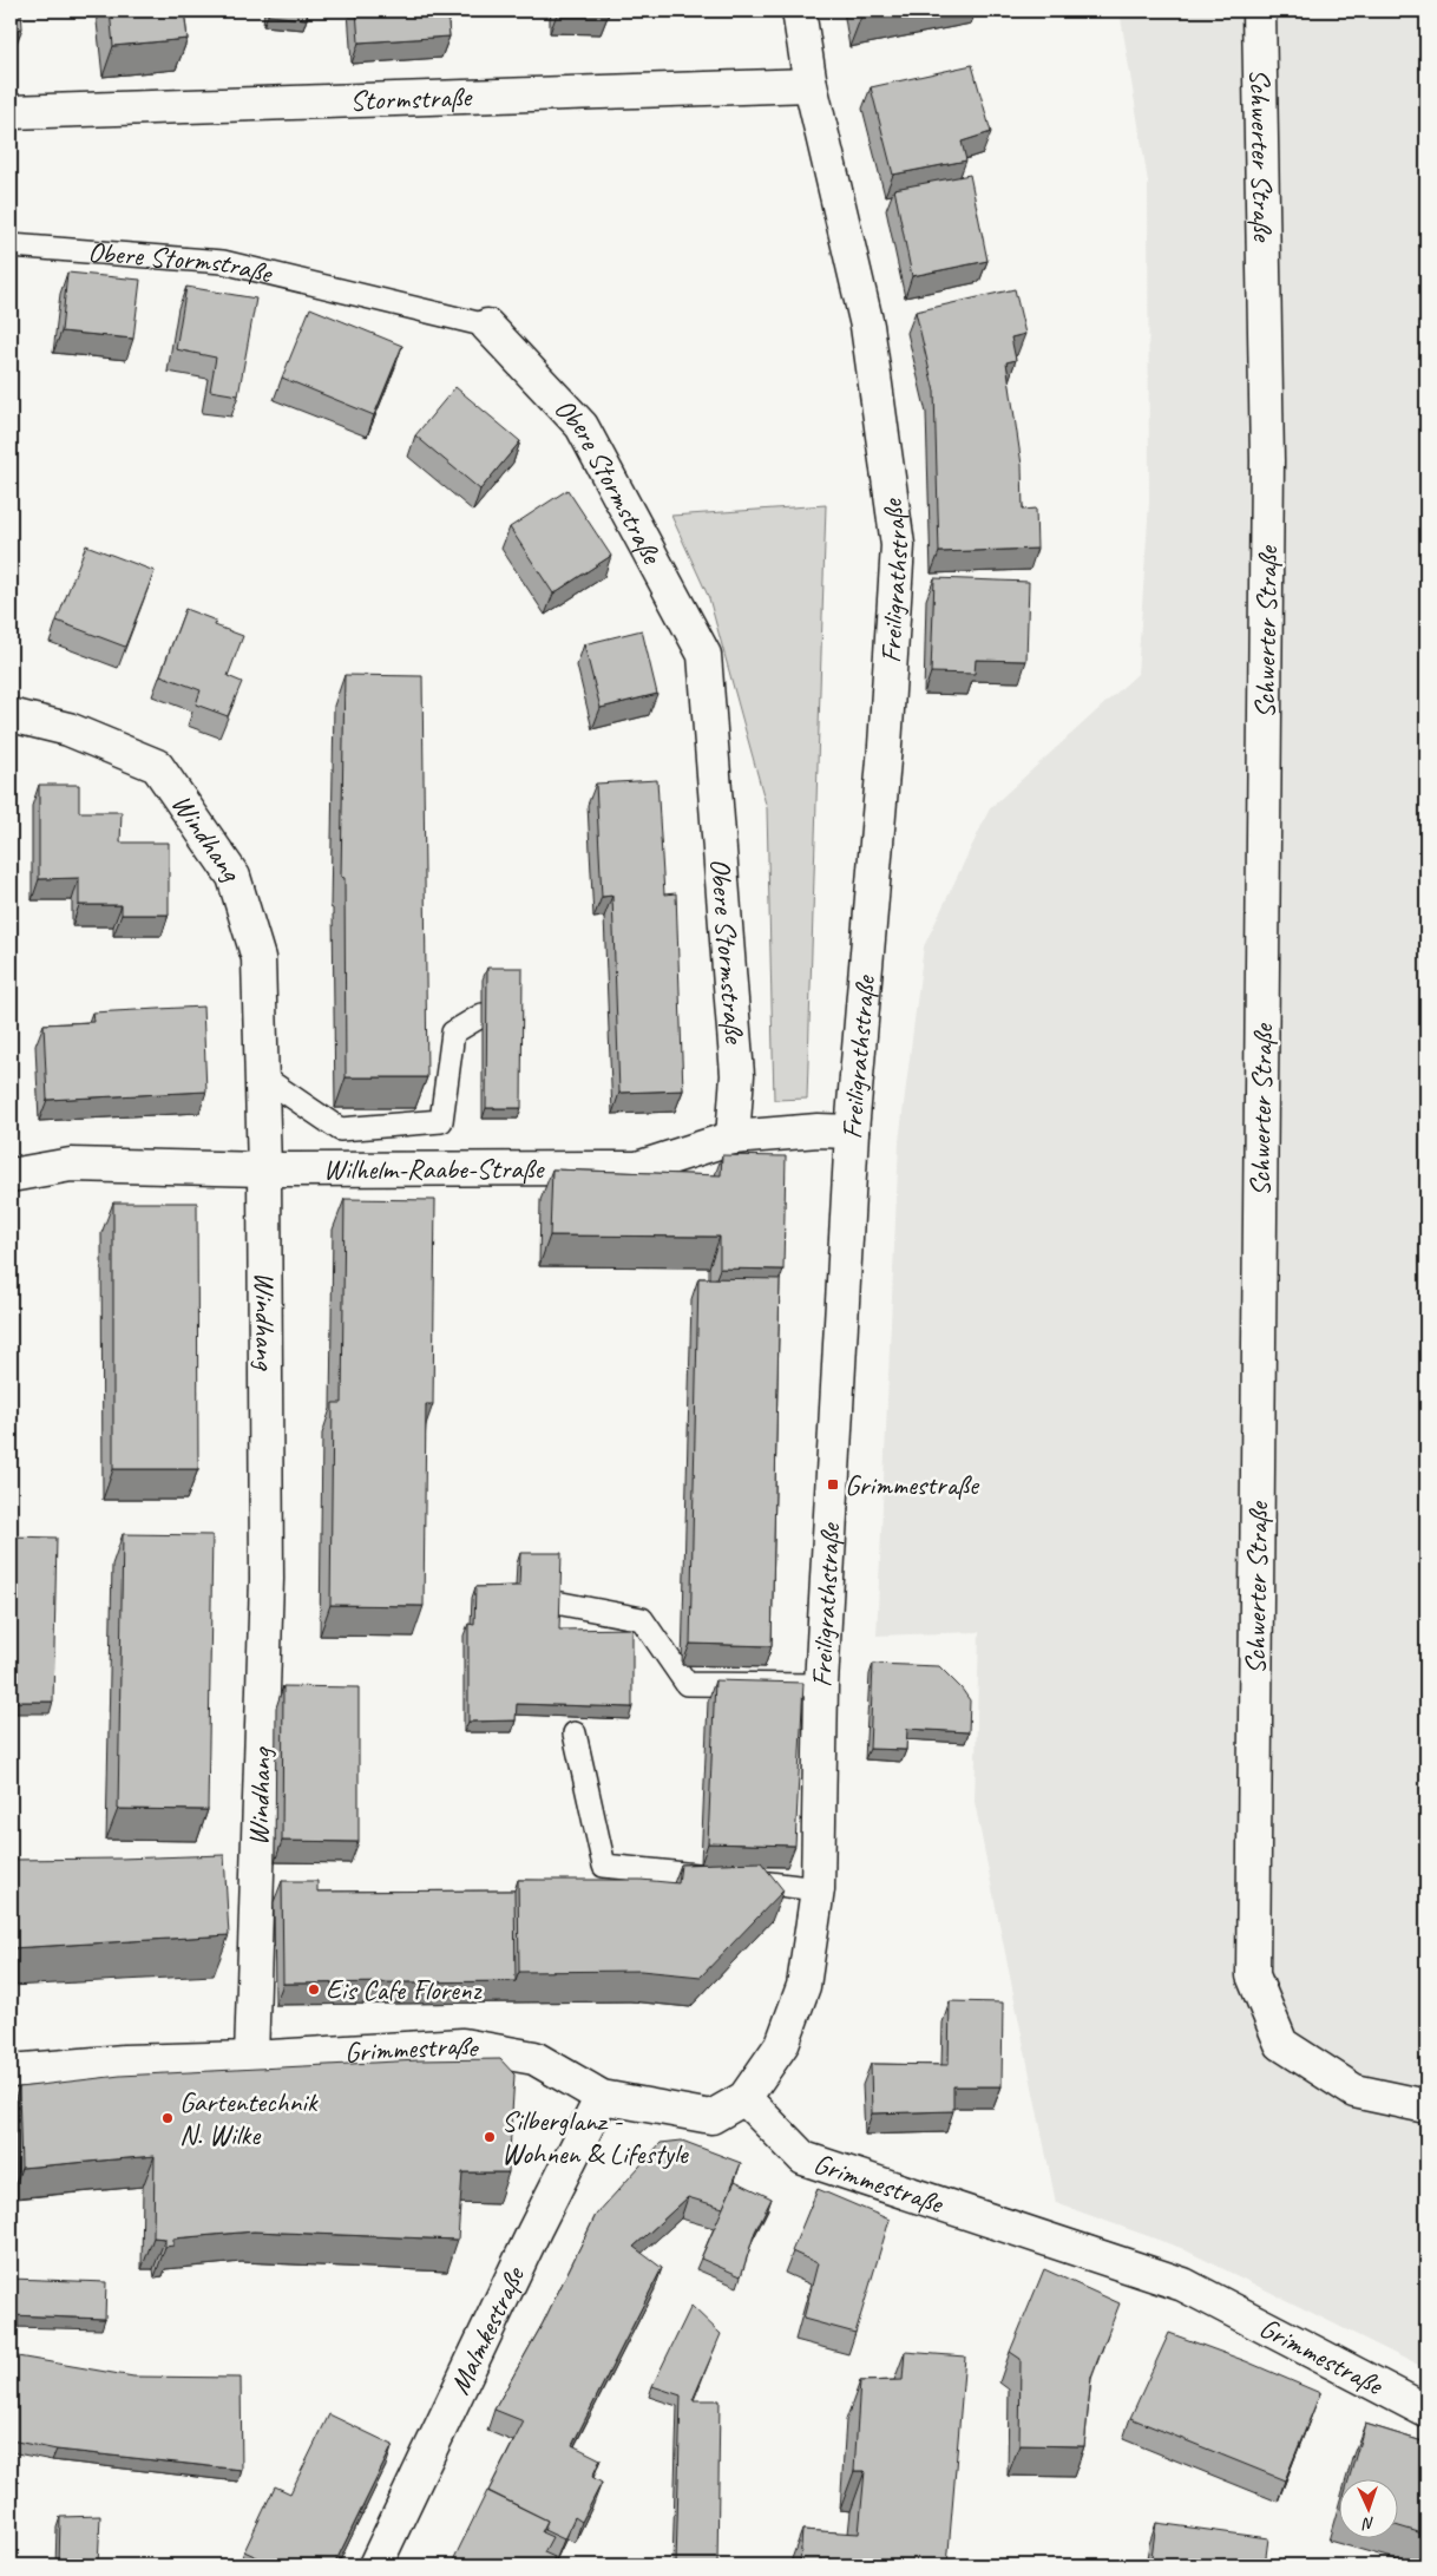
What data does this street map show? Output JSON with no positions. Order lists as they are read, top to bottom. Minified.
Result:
{"streets":{"street":["Stormstraße","Schwerter Straße","Obere Stormstraße","Freiligrathstraße","Windhang","Wilhelm-Raabe-Straße","Grimmestraße","Malmkestraße"]},"crossings":[["Stormstraße","Freiligrathstraße"],["Obere Stormstraße","Wilhelm-Raabe-Straße"],["Freiligrathstraße","Wilhelm-Raabe-Straße"],["Freiligrathstraße","Grimmestraße"],["Windhang","Wilhelm-Raabe-Straße"],["Windhang","Grimmestraße"],["Grimmestraße","Malmkestraße"]],"places":{"transit":["Grimmestraße"],"other":["Eis Cafe Florenz","Gartentechnik N. Wilke","Silberglanz - Wohnen & Lifestyle"]},"north":"bottom"}
